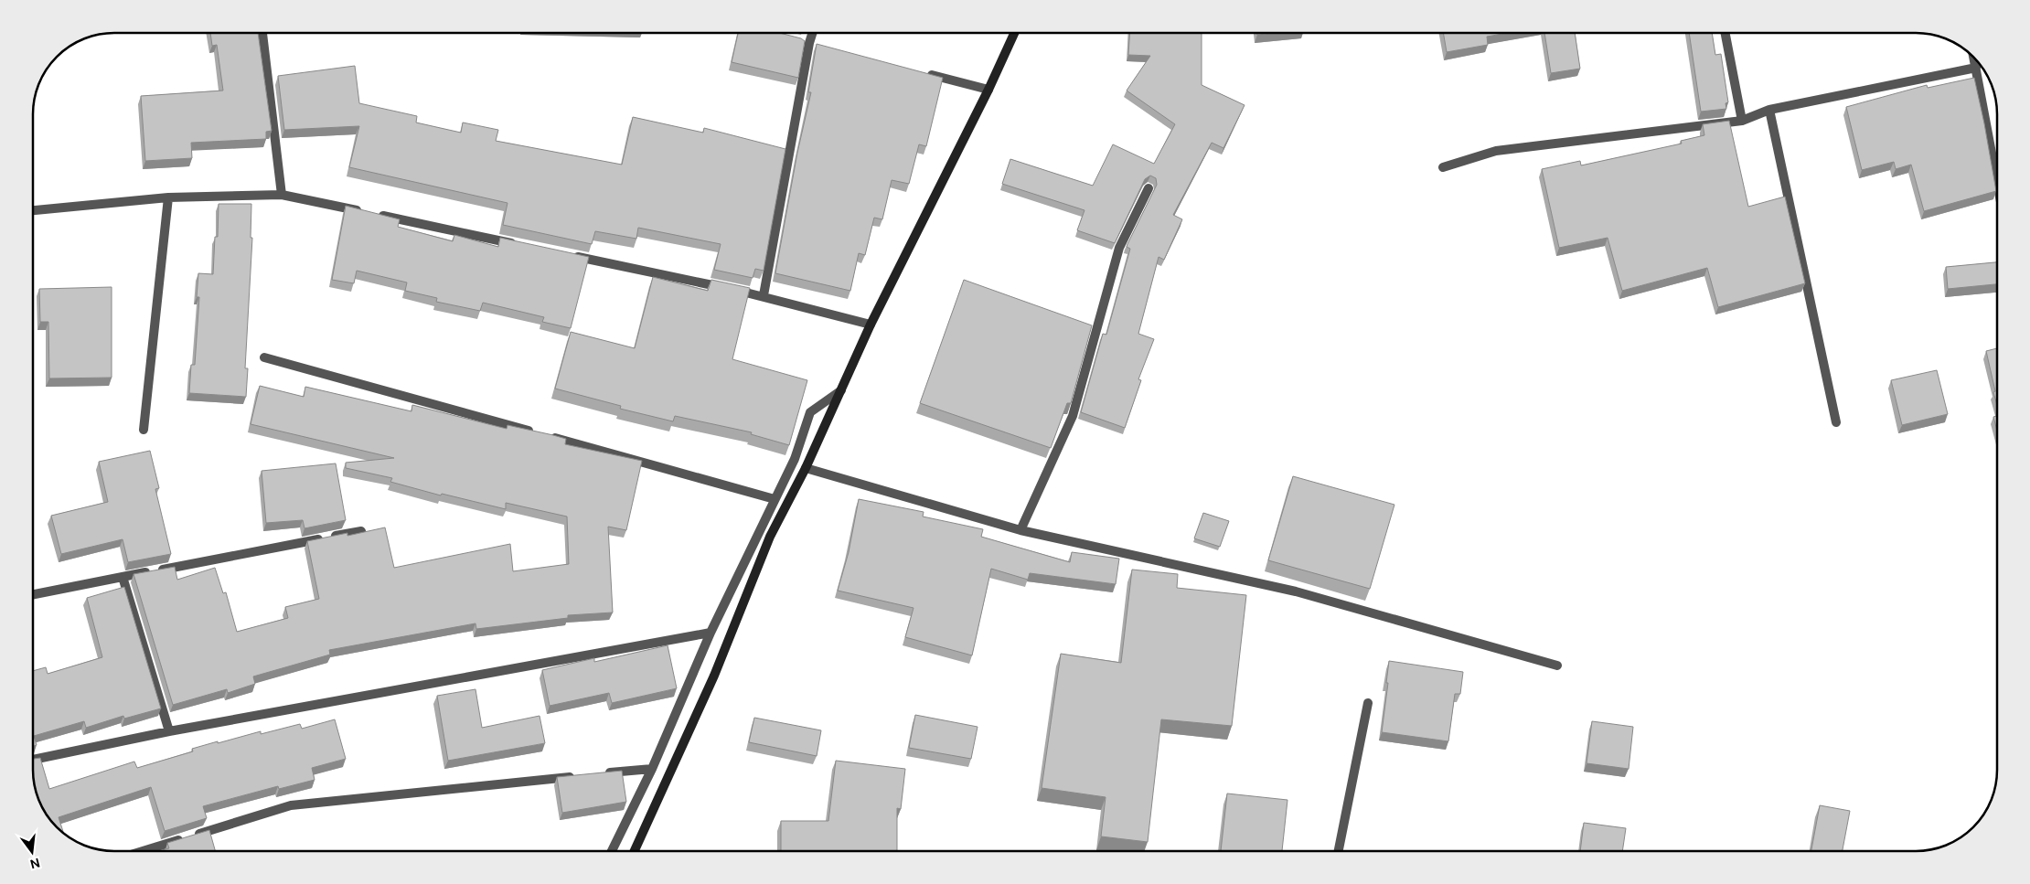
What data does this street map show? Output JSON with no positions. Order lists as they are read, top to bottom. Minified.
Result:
{"north":"bottom"}
